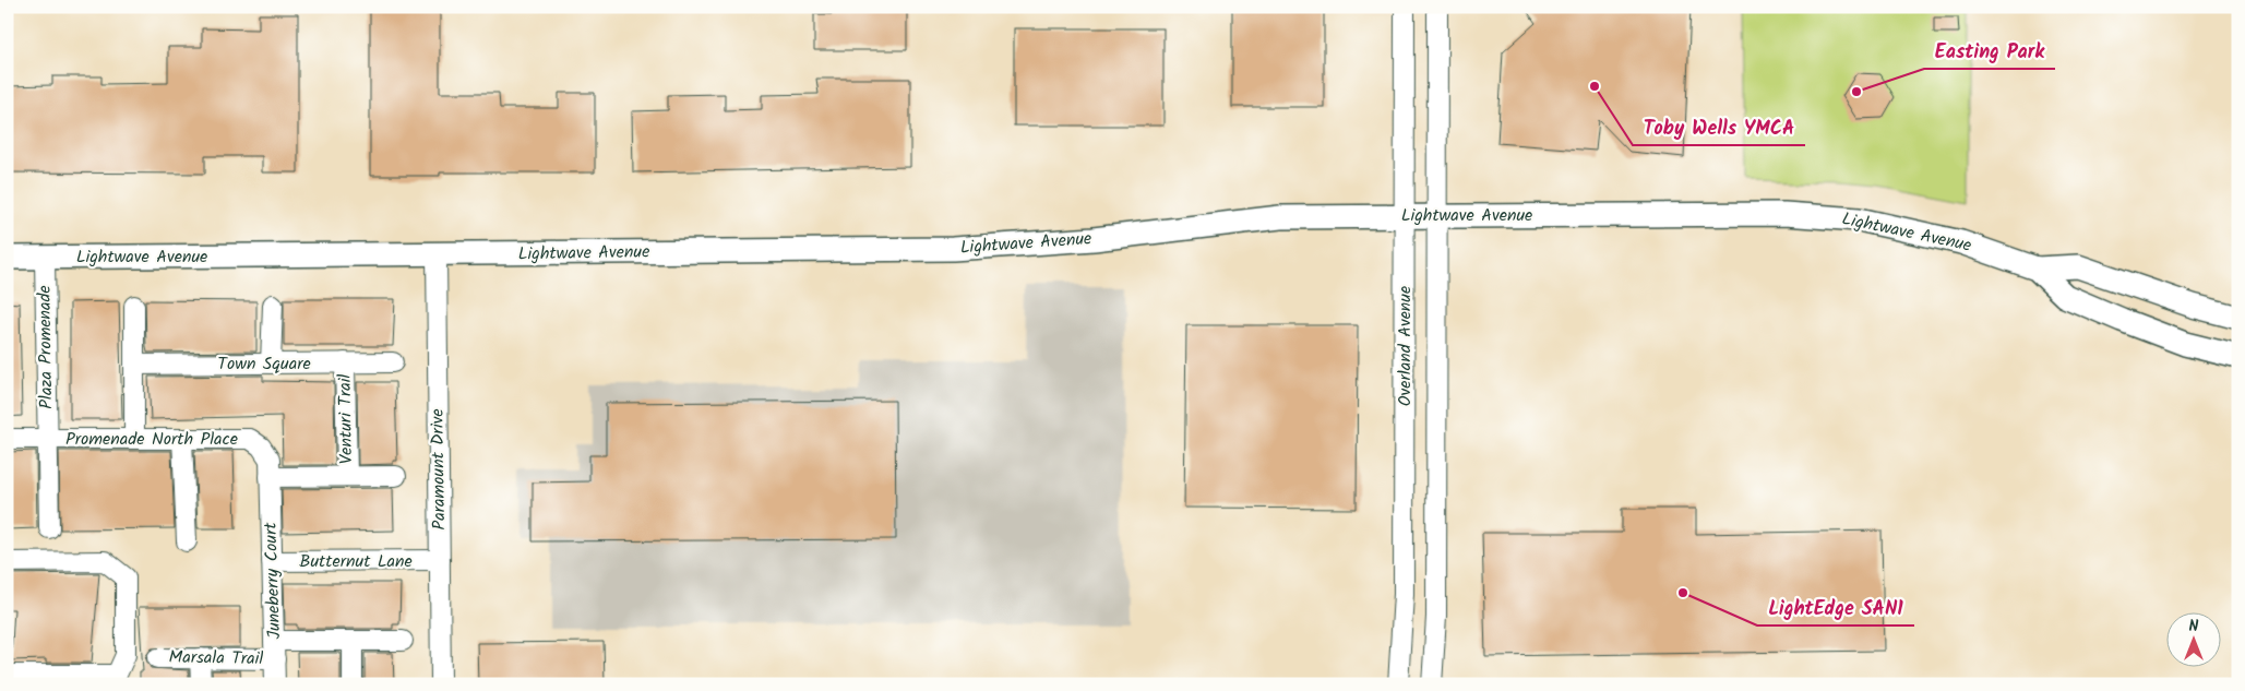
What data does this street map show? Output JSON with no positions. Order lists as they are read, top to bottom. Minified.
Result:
{"streets":{"main road":["Lightwave Avenue"],"street":["Overland Avenue","Plaza Promenade","Town Square","Venturi Trail","Promenade North Place","Paramount Drive","Butternut Lane","Juneberry Court","Marsala Trail"]},"crossings":[["Lightwave Avenue","Overland Avenue"],["Lightwave Avenue","Plaza Promenade"],["Lightwave Avenue","Paramount Drive"],["Plaza Promenade","Promenade North Place"],["Town Square","Venturi Trail"],["Promenade North Place","Juneberry Court"],["Paramount Drive","Butternut Lane"],["Butternut Lane","Juneberry Court"],["Juneberry Court","Marsala Trail"]],"places":["Toby Wells YMCA","Easting Park","LightEdge SAN1"],"north":"top"}
